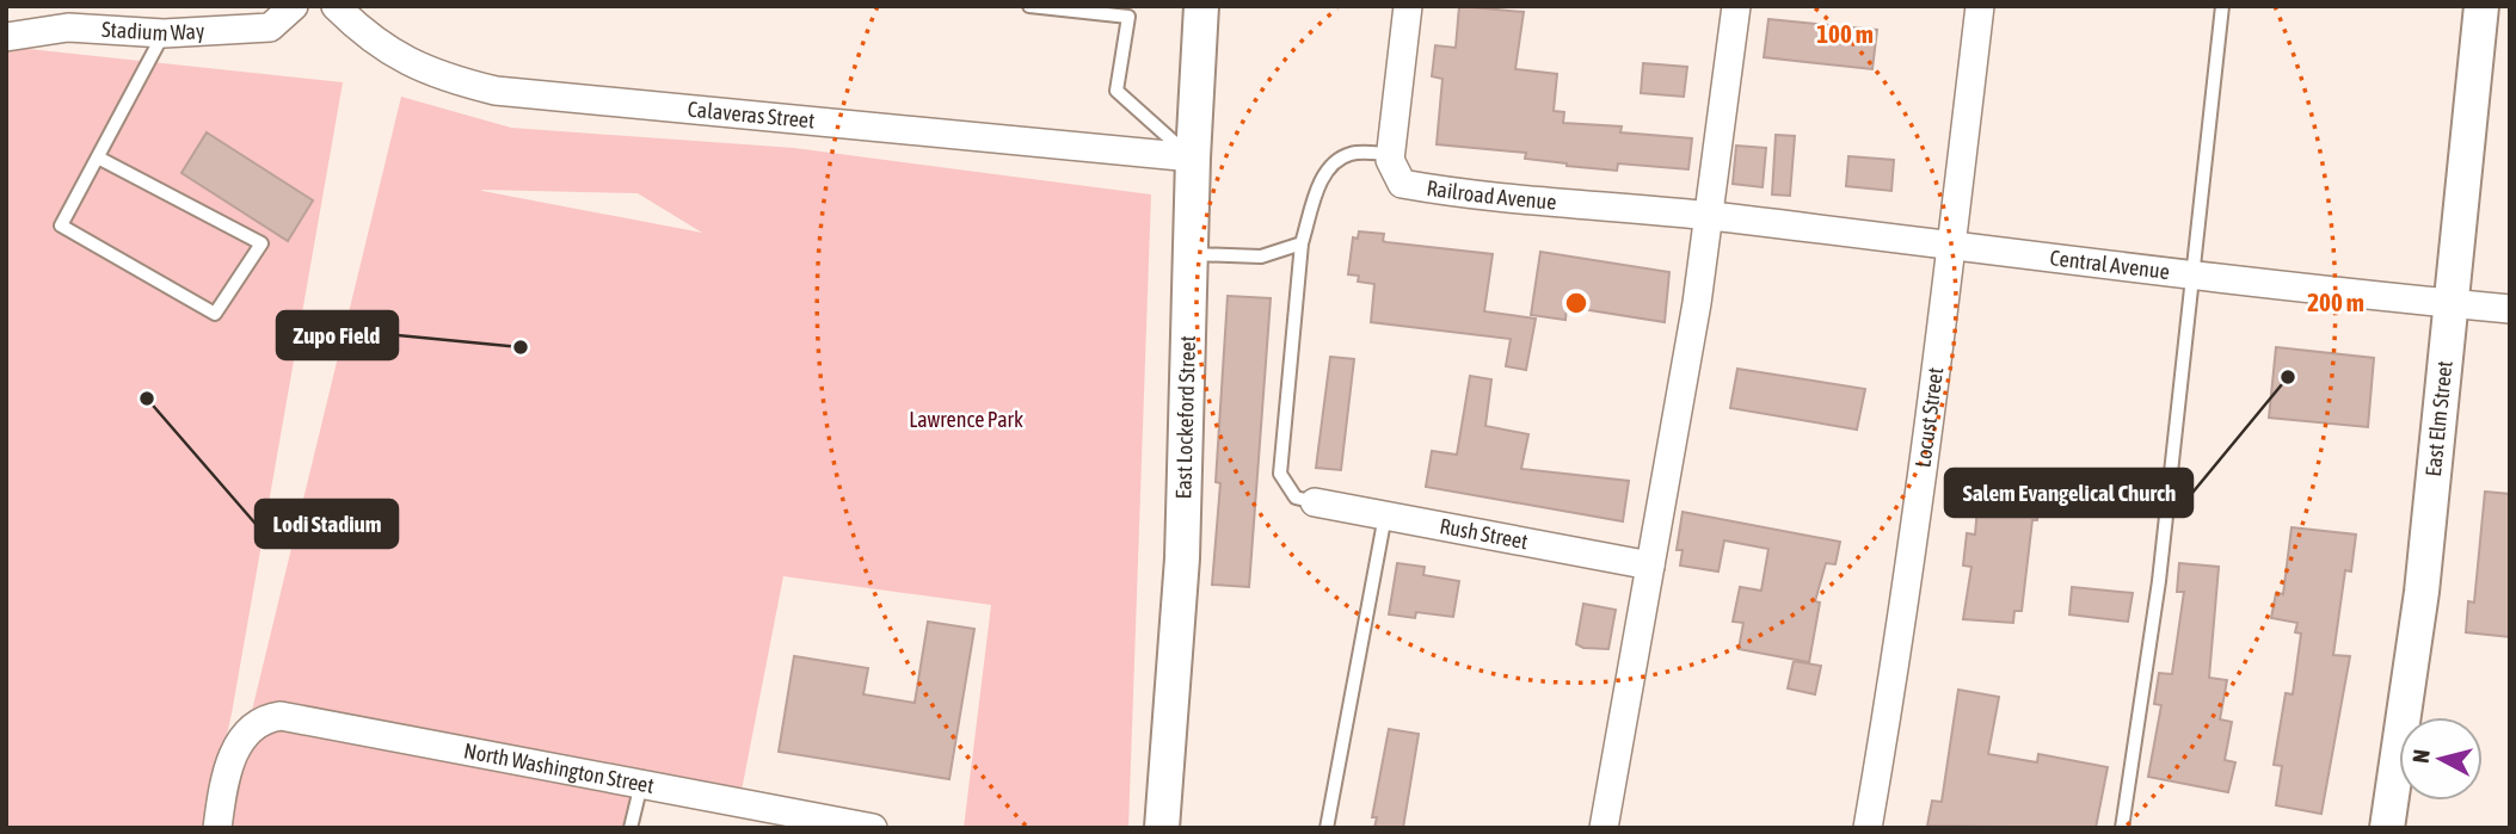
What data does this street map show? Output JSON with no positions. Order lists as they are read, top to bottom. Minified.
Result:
{"streets":{"street":["Stadium Way","Calaveras Street","Railroad Avenue","Central Avenue","East Lockeford Street","Locust Street","East Elm Street","Rush Street","North Washington Street"]},"crossings":[["Calaveras Street","East Lockeford Street"],["Railroad Avenue","Central Avenue"],["Central Avenue","Locust Street"],["Central Avenue","East Elm Street"]],"parks":["Lawrence Park"],"places":["Zupo Field","Salem Evangelical Church","Lodi Stadium"],"north":"left","rings":["100 m","200 m"]}
